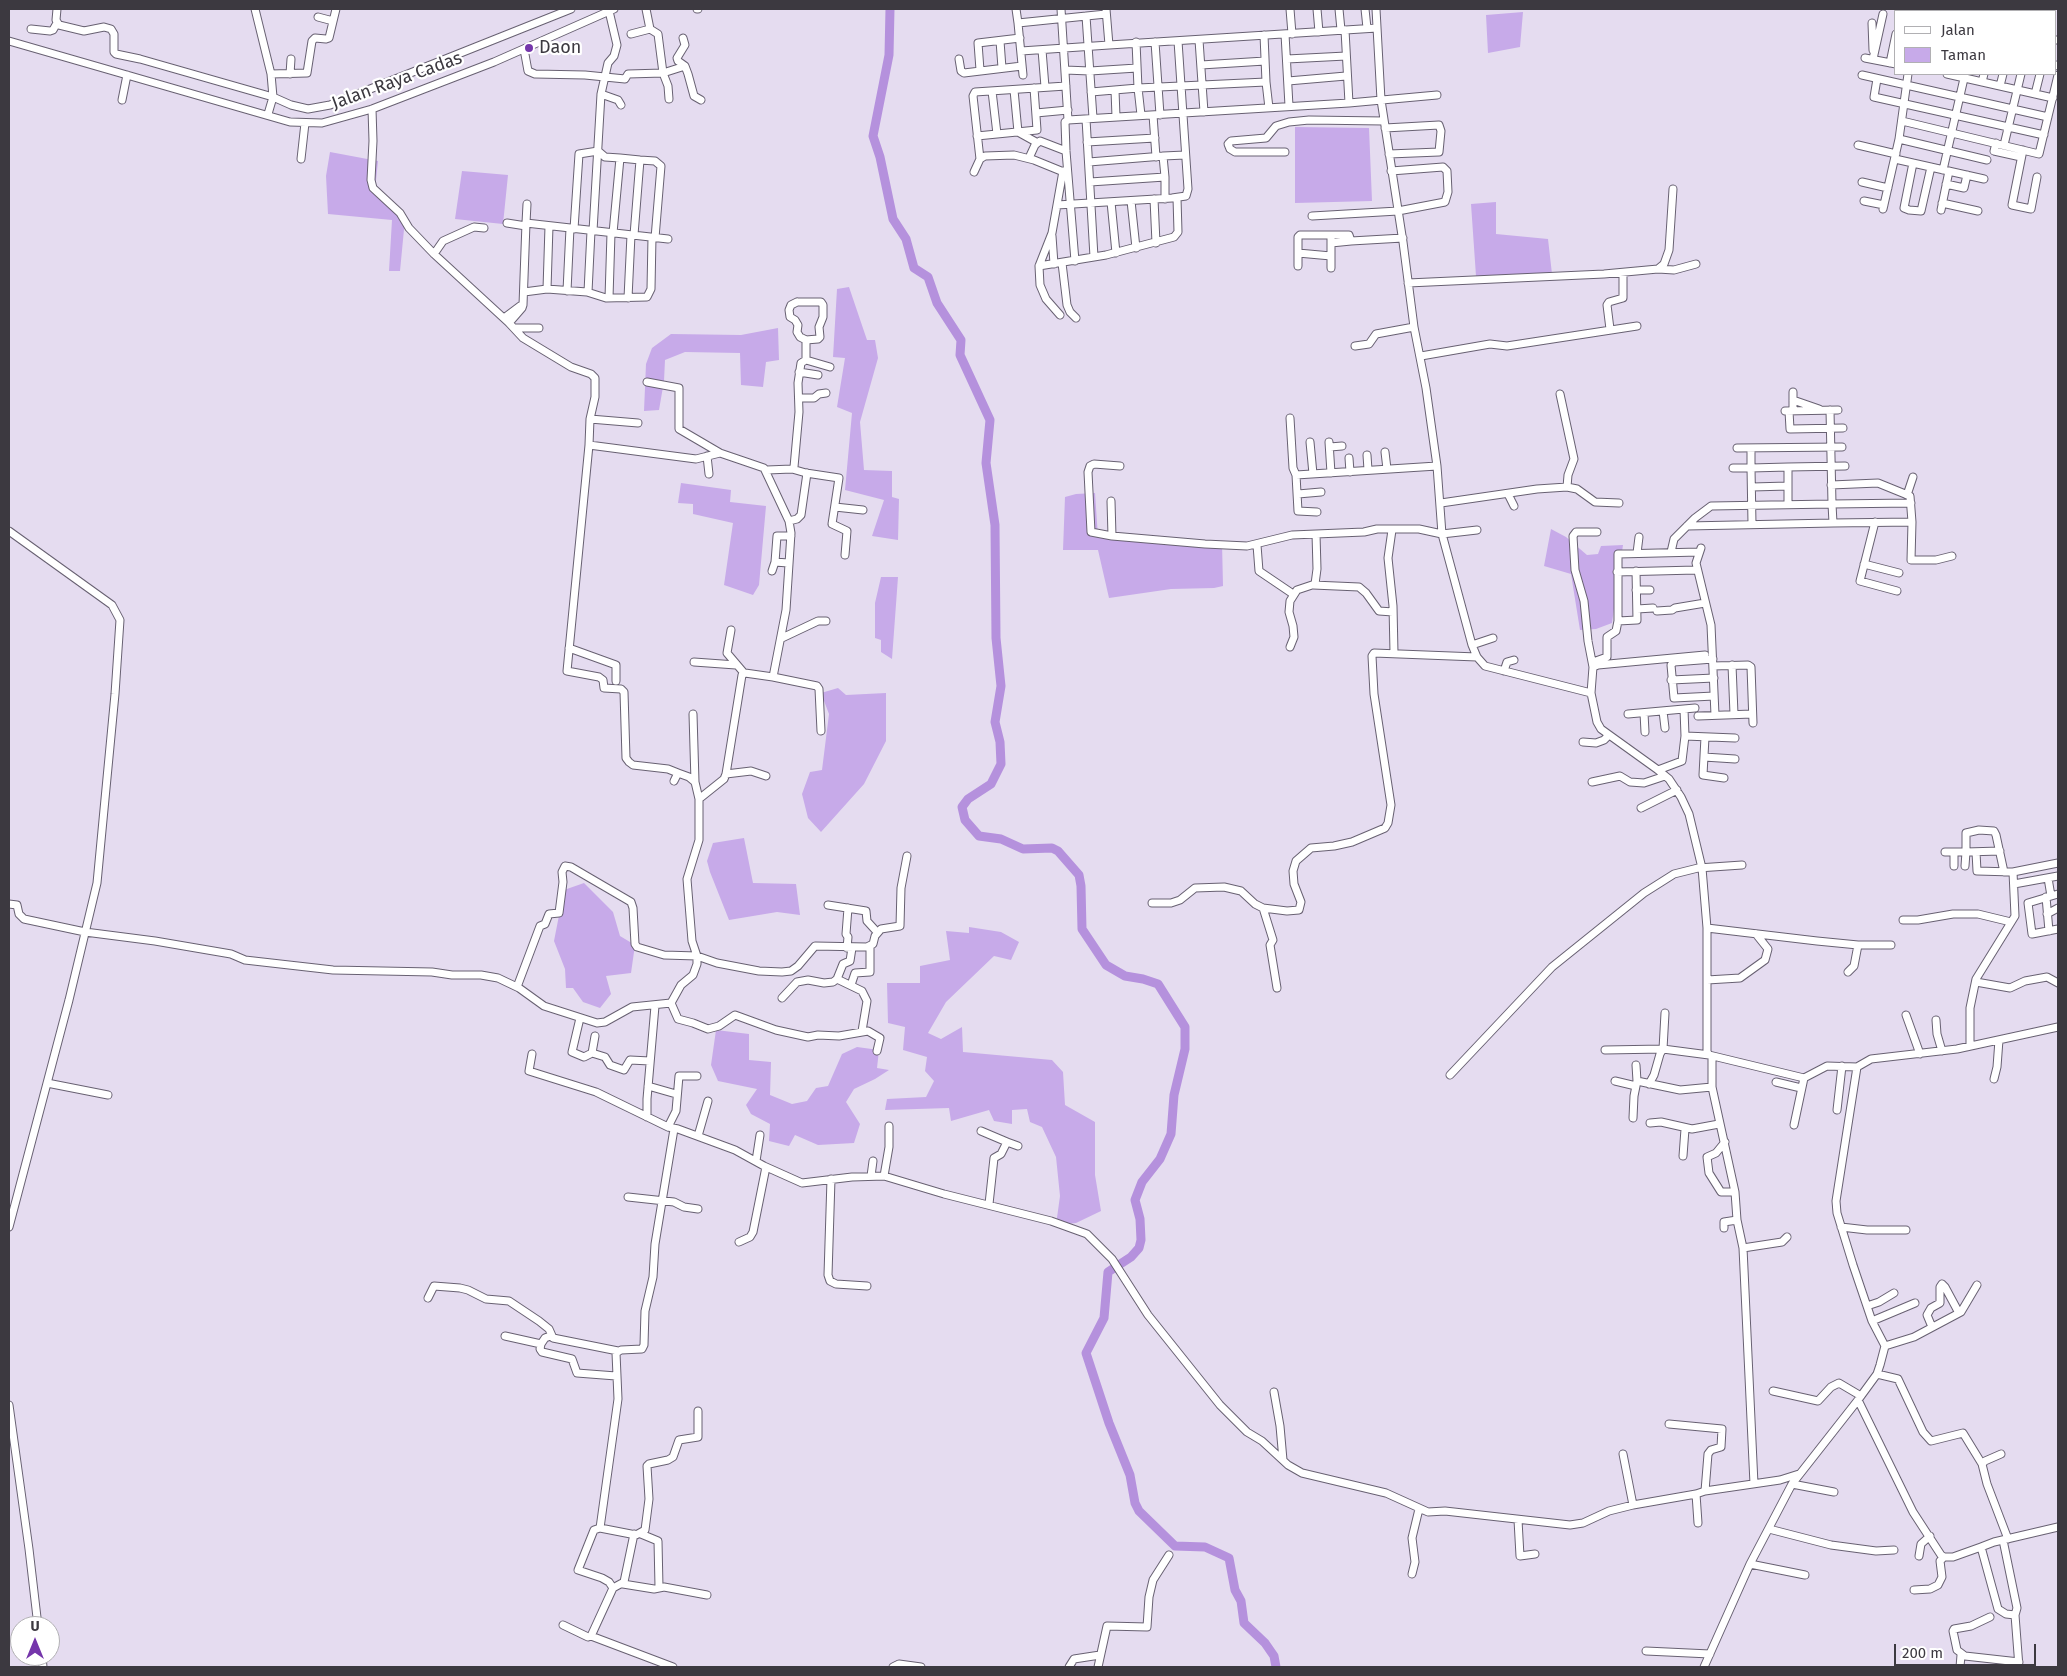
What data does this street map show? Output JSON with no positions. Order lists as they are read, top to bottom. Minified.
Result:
{"streets":{"street":["Jalan Raya Cadas"]},"places":["Daon"],"legend":["Jalan","Taman"],"scale_bar":"200 m","north":"top"}
